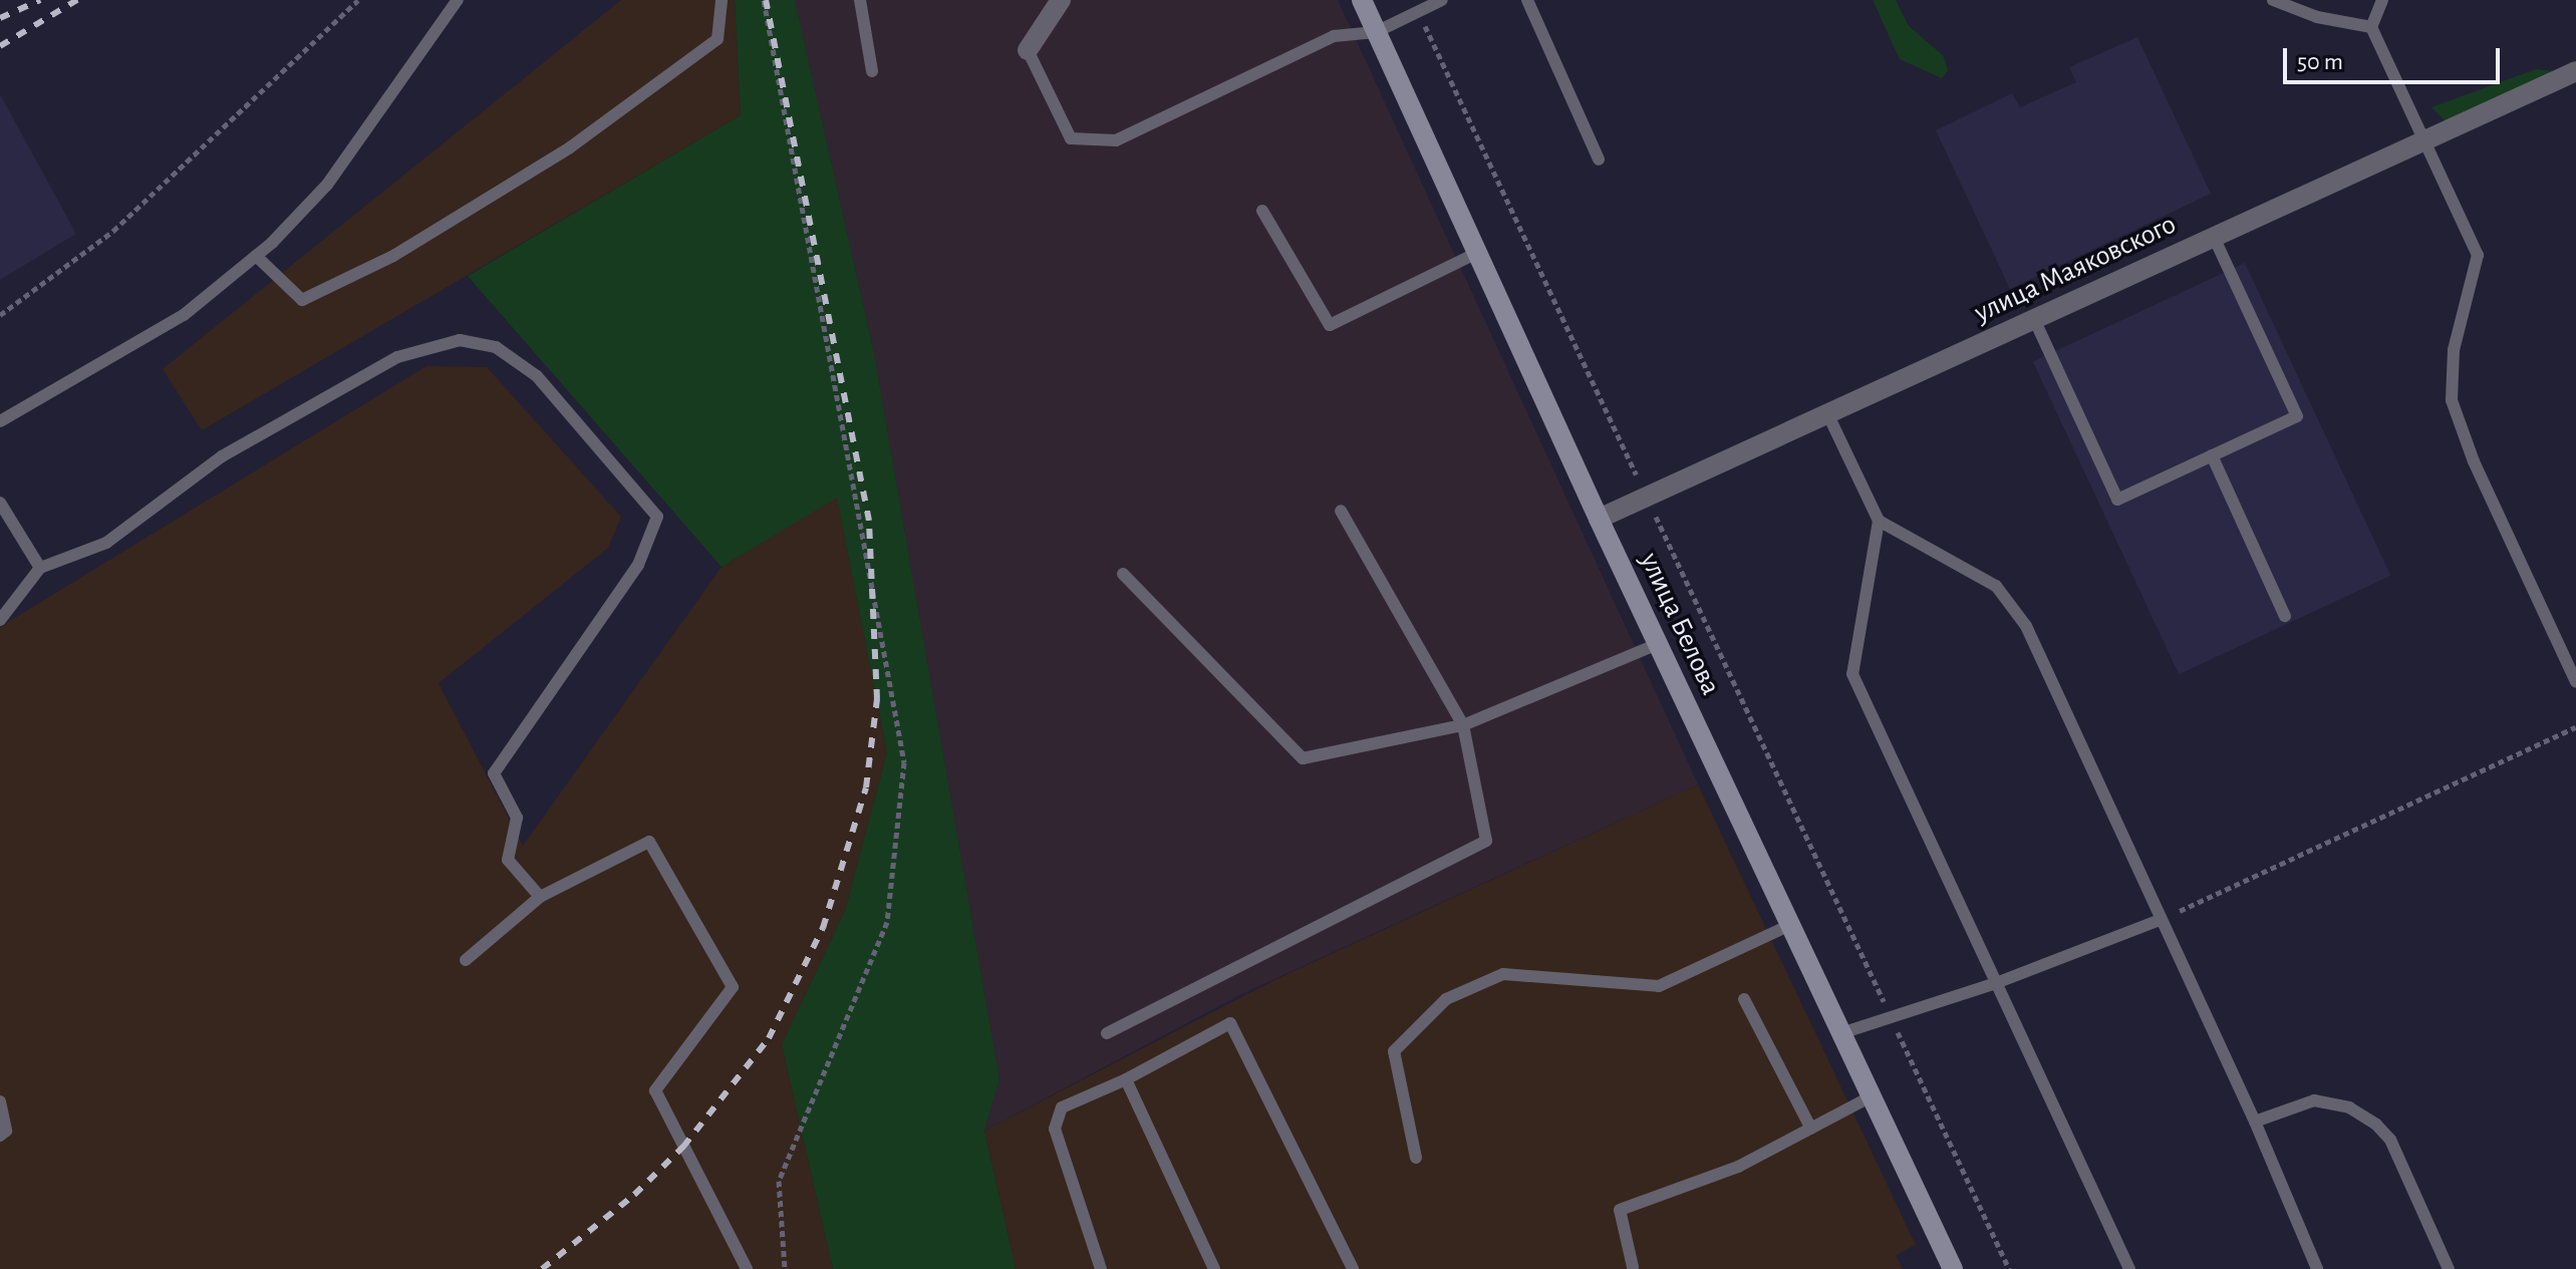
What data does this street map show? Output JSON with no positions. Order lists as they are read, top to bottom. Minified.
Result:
{"streets":{"main road":["улица Белова"],"street":["улица Маяковского"]},"crossings":[["улица Маяковского","улица Белова"]],"scale_bar":"50 m"}
